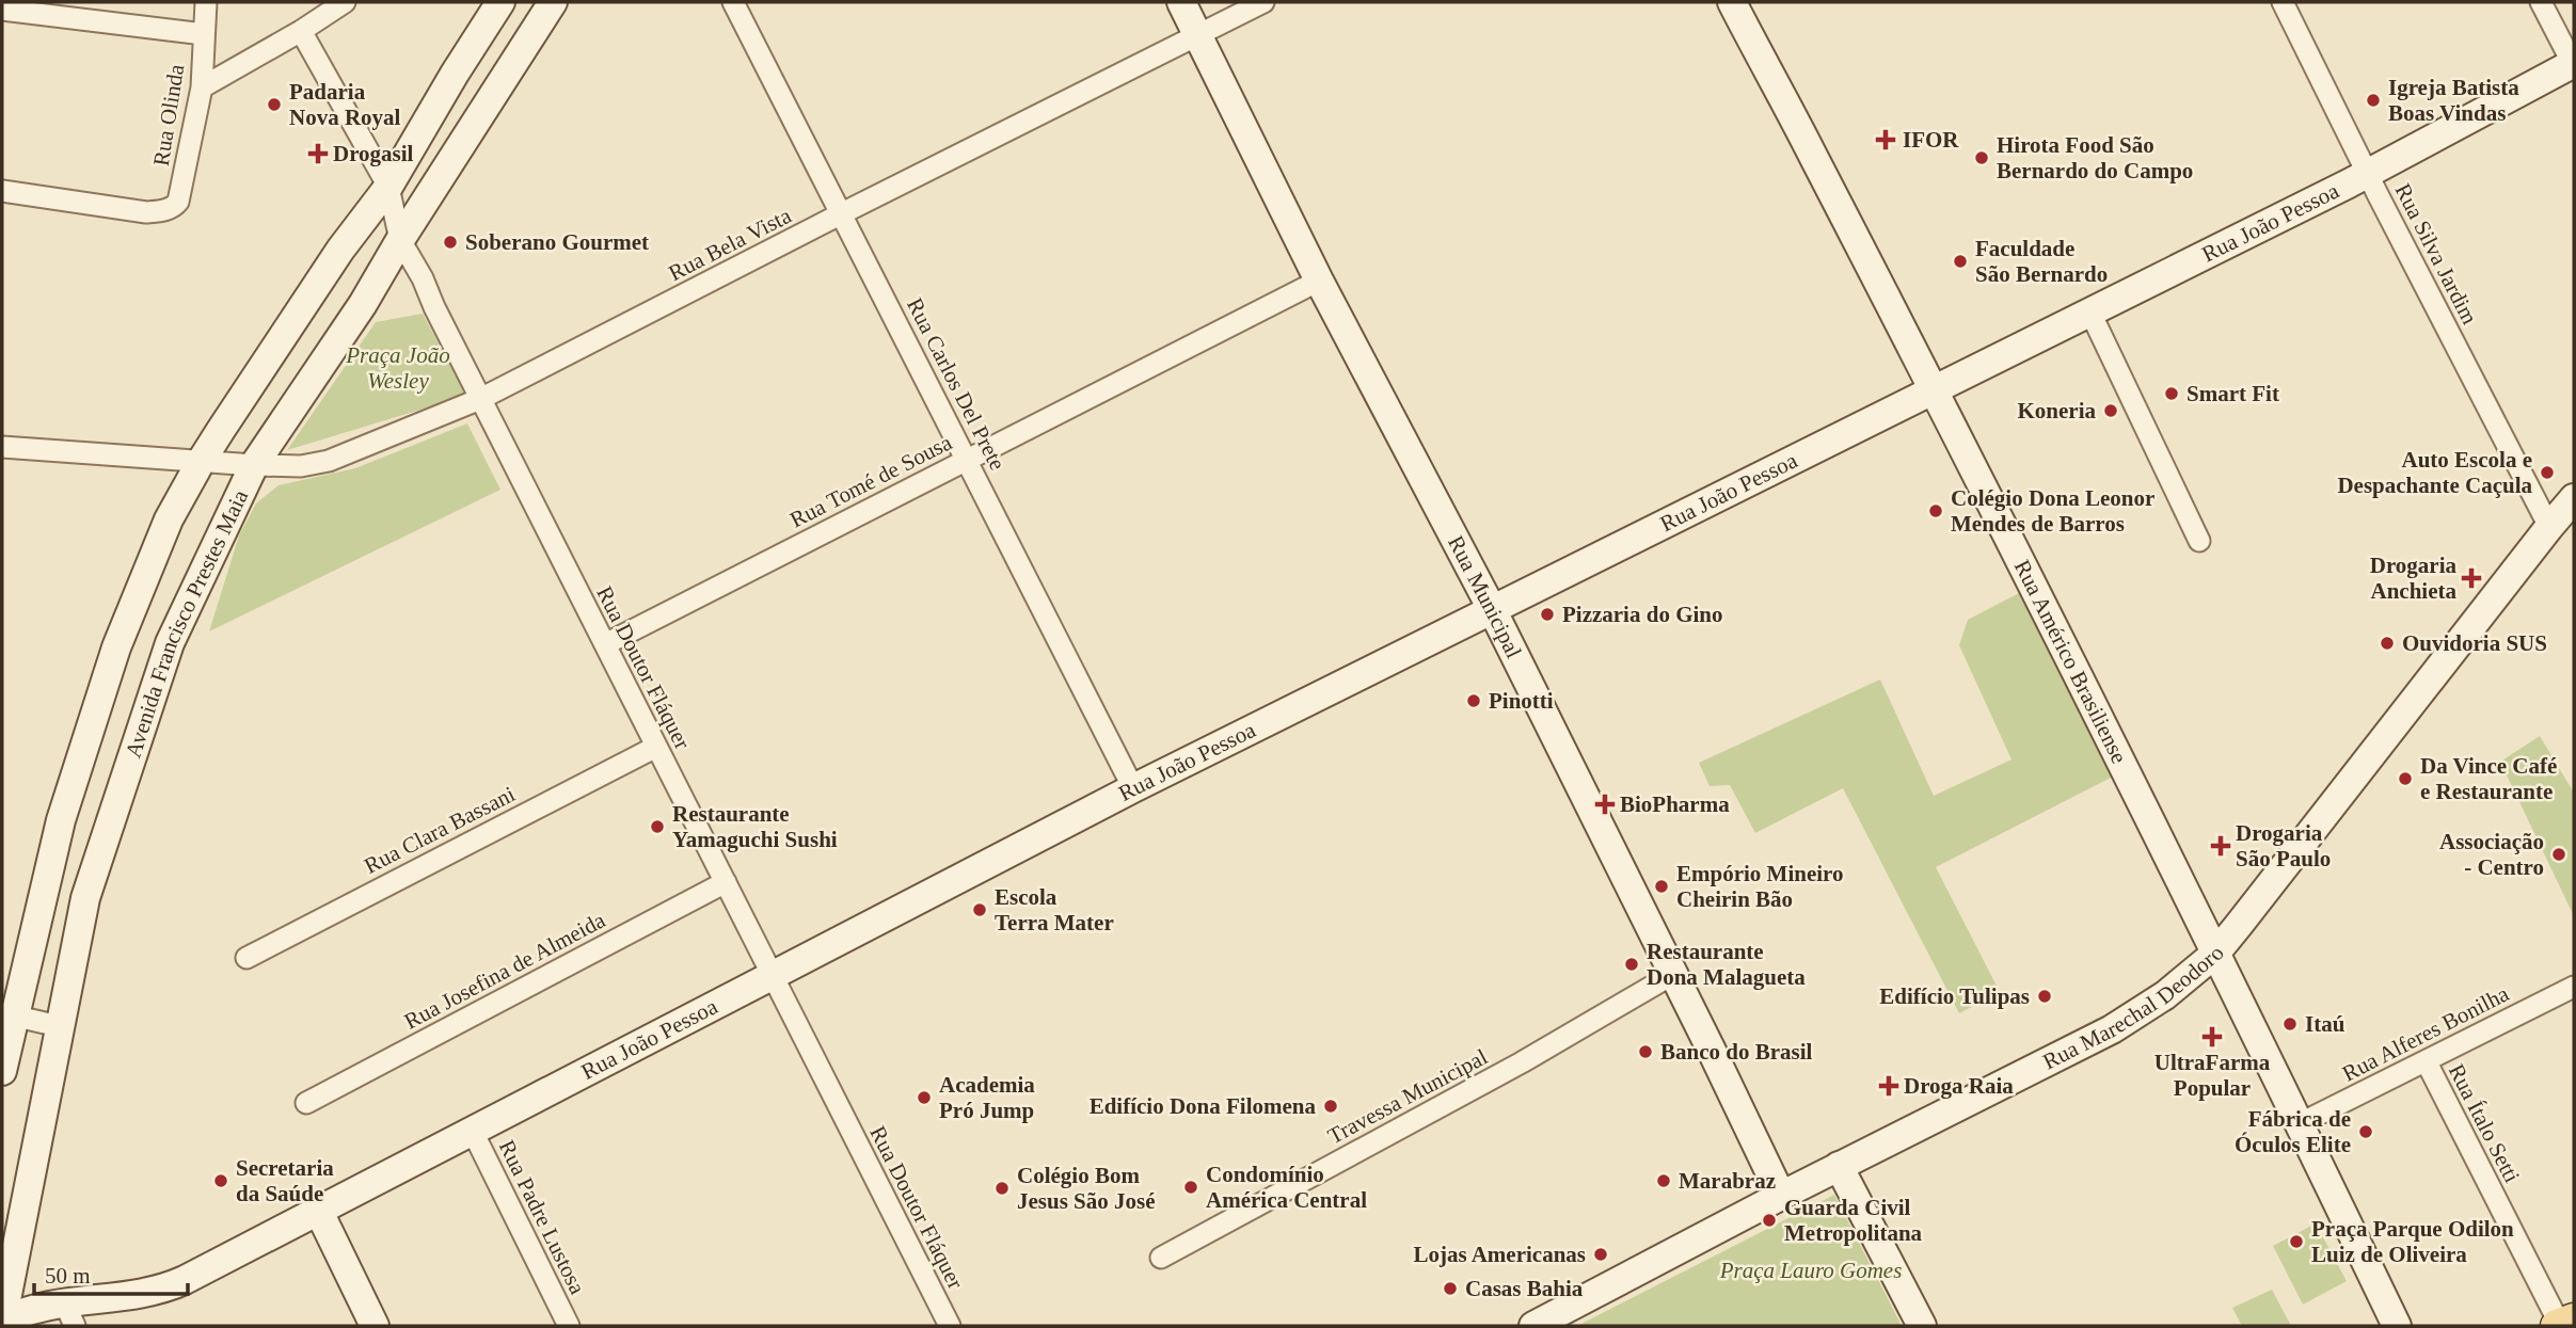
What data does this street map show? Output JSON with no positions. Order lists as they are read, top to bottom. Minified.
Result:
{"streets":{"street":["Rua Olinda","Rua João Pessoa","Rua Bela Vista","Rua Silva Jardim","Rua Carlos Del Prete","Rua Tomé de Sousa","Rua Municipal","Avenida Francisco Prestes Maia","Rua Américo Brasiliense","Rua Doutor Fláquer","Rua Clara Bassani","Rua Josefina de Almeida","Rua Marechal Deodoro","Rua Alferes Bonilha","Travessa Municipal","Rua Ítalo Setti","Rua Padre Lustosa"]},"crossings":[["Rua João Pessoa","Rua Silva Jardim"],["Rua João Pessoa","Rua Carlos Del Prete"],["Rua João Pessoa","Rua Municipal"],["Rua João Pessoa","Avenida Francisco Prestes Maia"],["Rua João Pessoa","Rua Américo Brasiliense"],["Rua João Pessoa","Rua Doutor Fláquer"],["Rua João Pessoa","Rua Padre Lustosa"],["Rua Bela Vista","Rua Carlos Del Prete"],["Rua Bela Vista","Rua Municipal"],["Rua Bela Vista","Avenida Francisco Prestes Maia"],["Rua Bela Vista","Rua Doutor Fláquer"],["Rua Silva Jardim","Rua Marechal Deodoro"],["Rua Carlos Del Prete","Rua Tomé de Sousa"],["Rua Tomé de Sousa","Rua Municipal"],["Rua Tomé de Sousa","Rua Doutor Fláquer"],["Rua Municipal","Rua Marechal Deodoro"],["Rua Municipal","Travessa Municipal"],["Avenida Francisco Prestes Maia","Rua Doutor Fláquer"],["Rua Américo Brasiliense","Rua Marechal Deodoro"],["Rua Américo Brasiliense","Rua Alferes Bonilha"],["Rua Doutor Fláquer","Rua Clara Bassani"],["Rua Doutor Fláquer","Rua Josefina de Almeida"],["Rua Alferes Bonilha","Rua Ítalo Setti"]],"parks":["Praça João Wesley","Praça Lauro Gomes"],"places":{"other":["Igreja Batista Boas Vindas","Padaria Nova Royal","Hirota Food São Bernardo do Campo","Soberano Gourmet","Faculdade São Bernardo","Smart Fit","Koneria","Auto Escola e Despachante Caçula","Colégio Dona Leonor Mendes de Barros","Pizzaria do Gino","Ouvidoria SUS","Pinotti","Da Vince Café e Restaurante","Restaurante Yamaguchi Sushi","Associação - Centro","Empório Mineiro Cheirin Bão","Escola Terra Mater","Restaurante Dona Malagueta","Edifício Tulipas","Itaú","Banco do Brasil","Academia Pró Jump","Edifício Dona Filomena","Fábrica de Óculos Elite","Secretaria da Saúde","Marabraz","Condomínio América Central","Colégio Bom Jesus São José","Guarda Civil Metropolitana","Praça Parque Odilon Luiz de Oliveira","Lojas Americanas","Casas Bahia"],"health":["IFOR","Drogasil","Drogaria Anchieta","BioPharma","Drogaria São Paulo","UltraFarma Popular","Droga Raia"]},"scale_bar":"50 m"}
